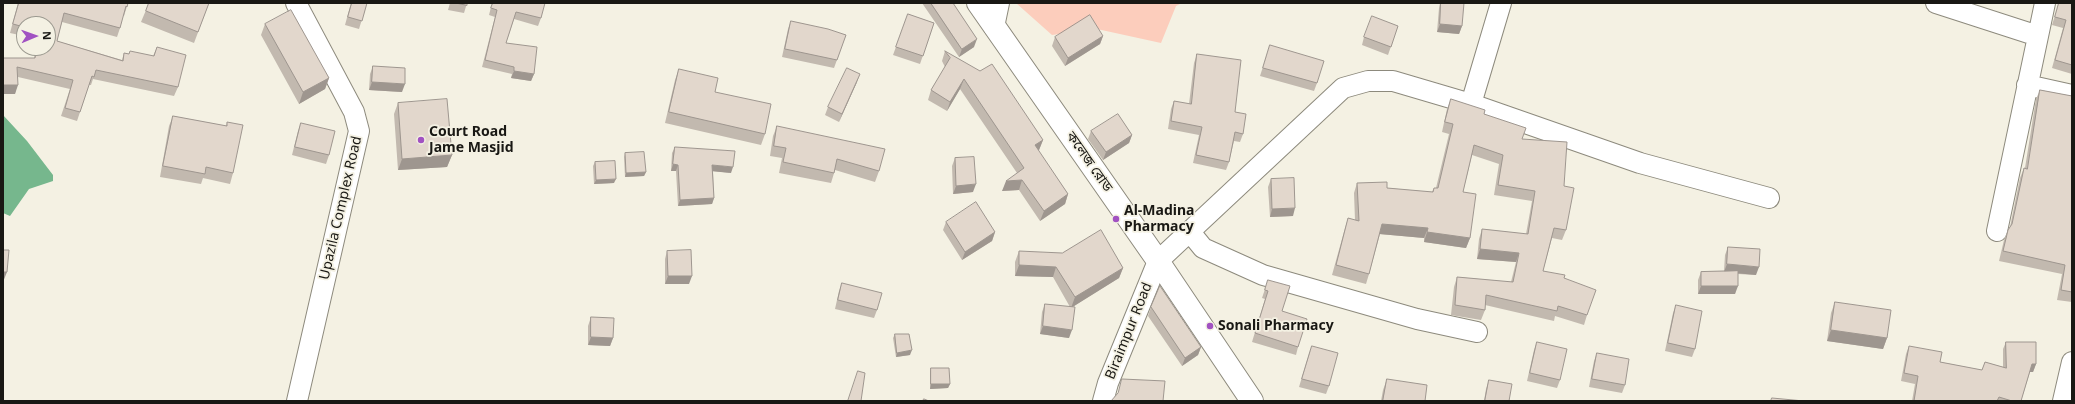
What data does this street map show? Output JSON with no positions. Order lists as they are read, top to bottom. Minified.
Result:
{"streets":{"main road":["কলেজ রোড"],"street":["Upazila Complex Road","Biraimpur Road"]},"crossings":[["কলেজ রোড","Biraimpur Road"]],"places":["Court Road Jame Masjid","Al-Madina Pharmacy","Sonali Pharmacy"],"north":"right"}
